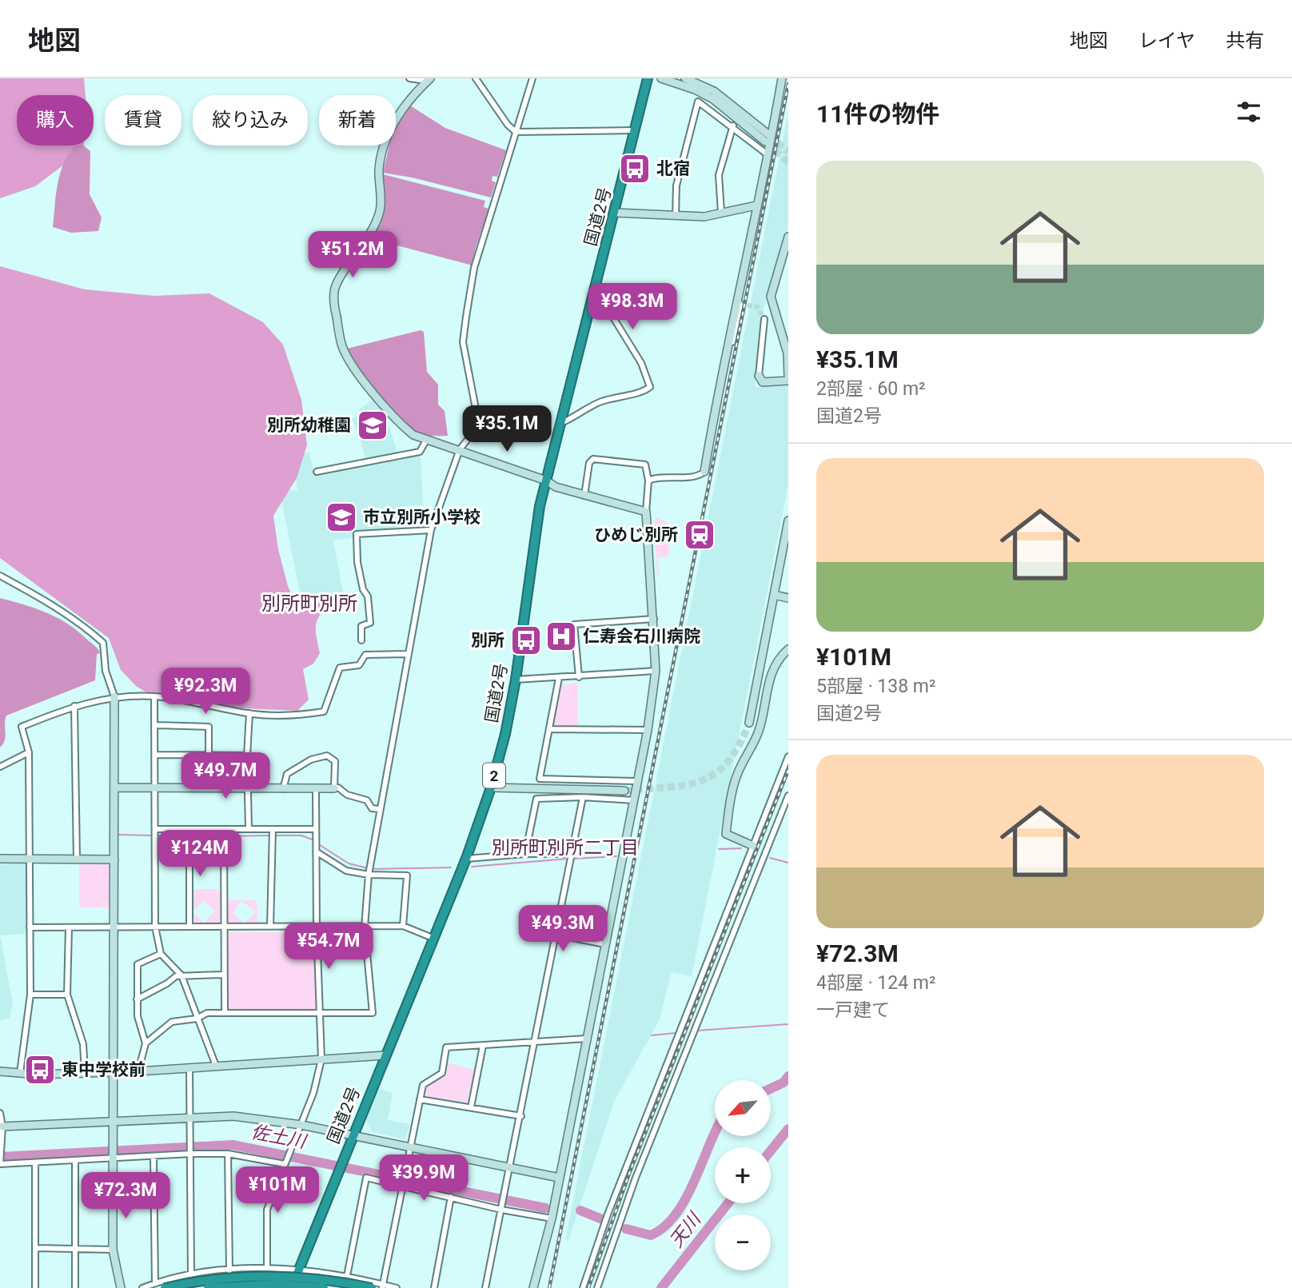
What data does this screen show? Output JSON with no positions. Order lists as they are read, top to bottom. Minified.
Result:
{"streets":{"highway":["国道2号","2"]},"districts":["別所町別所","別所町別所二丁目"],"water":["佐土川","天川"],"places":{"bus stop":["北宿","別所","東中学校前"],"school or university":["別所幼稚園","市立別所小学校"],"station":["ひめじ別所"],"hospital":["仁寿会石川病院"]},"north":"bottom left","page":{"header":"地図","nav":["地図","レイヤ","共有"],"heading":"11件の物件","chip":["購入","賃貸","絞り込み","新着"],"list":[{"name":"¥35.1M","note":"2部屋 · 60 m² · 国道2号"},{"name":"¥101M","note":"5部屋 · 138 m² · 国道2号"},{"name":"¥72.3M","note":"4部屋 · 124 m² · 一戸建て"}],"price":["¥51.2M","¥98.3M","¥35.1M","¥92.3M","¥49.7M","¥124M","¥49.3M","¥54.7M","¥39.9M","¥101M","¥72.3M"],"map_buttons":["+","−"]}}
